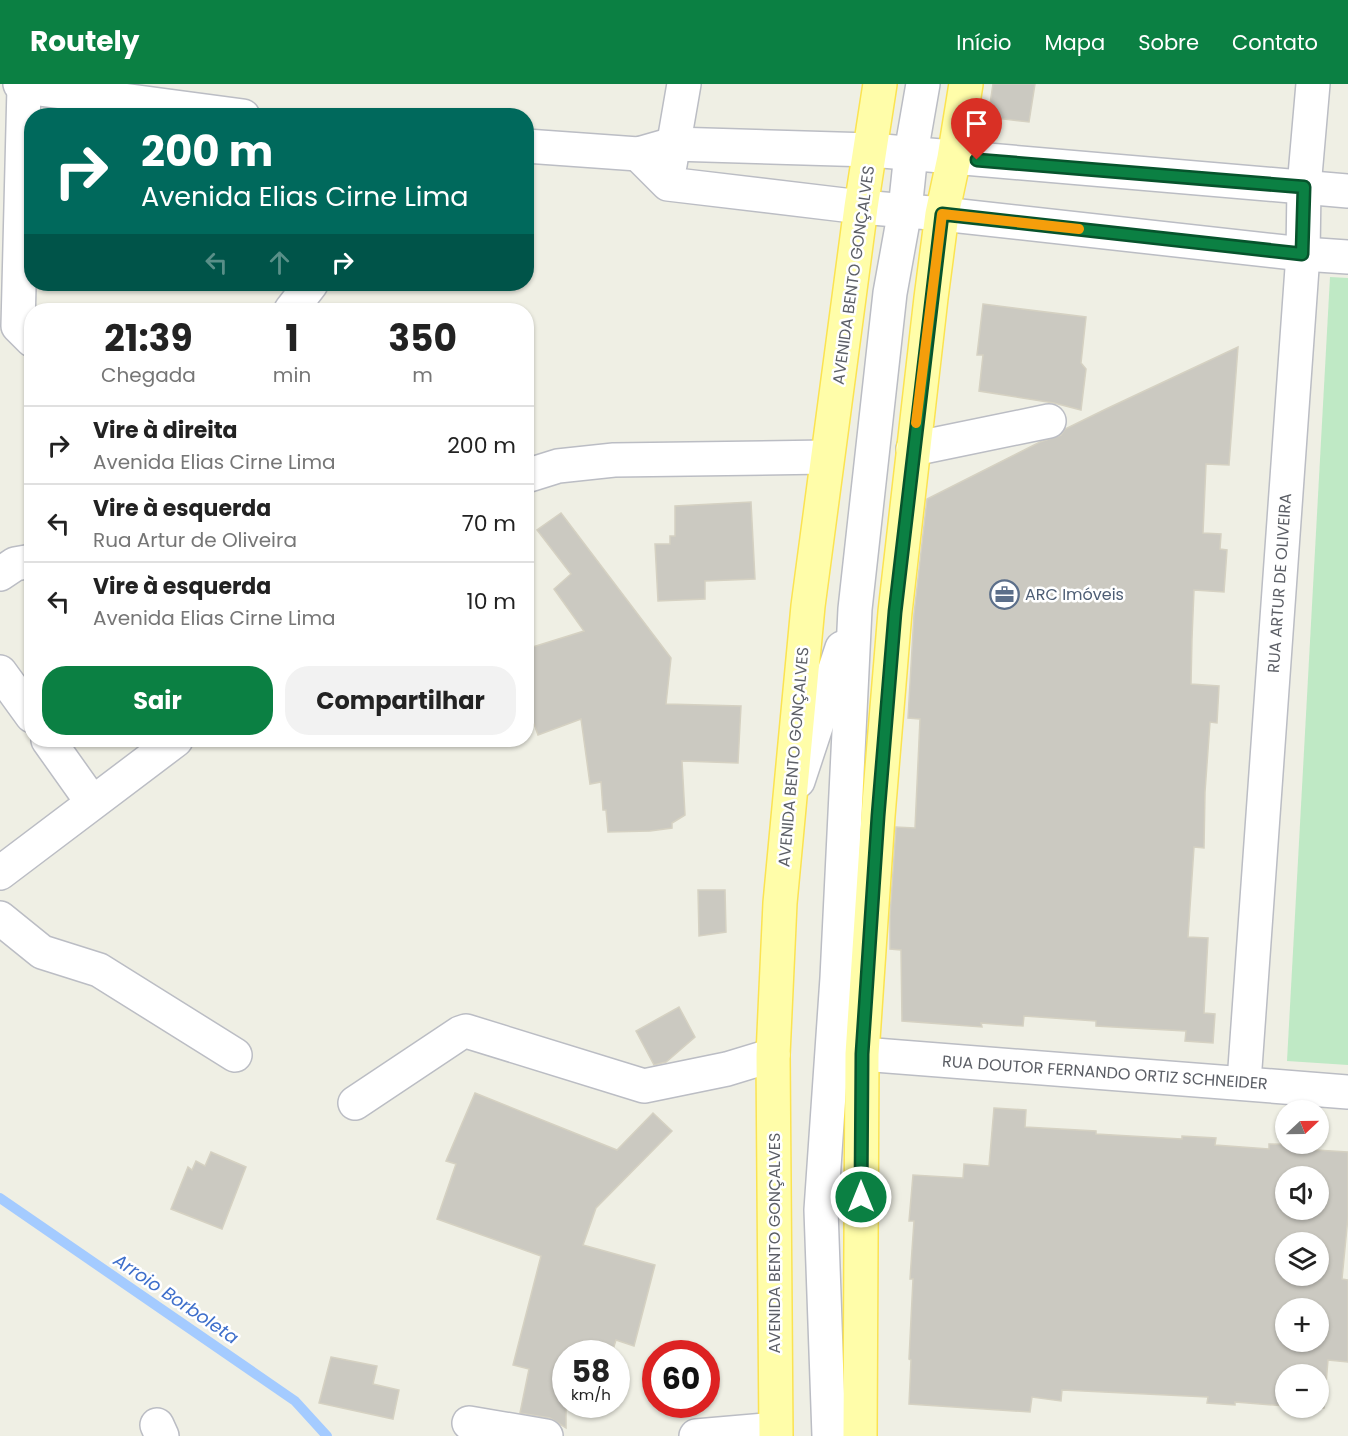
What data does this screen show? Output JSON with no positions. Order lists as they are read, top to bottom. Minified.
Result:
{"streets":{"main road":["AVENIDA BENTO GONÇALVES"],"street":["RUA ARTUR DE OLIVEIRA","RUA DOUTOR FERNANDO ORTIZ SCHNEIDER"]},"crossings":[["RUA ARTUR DE OLIVEIRA","RUA DOUTOR FERNANDO ORTIZ SCHNEIDER"]],"water":["Arroio Borboleta"],"places":{"office":["ARC Imóveis"]},"north":"right","page":{"header":"Routely","nav":["Início","Mapa","Sobre","Contato"],"turn":["200 m","Avenida Elias Cirne Lima"],"eta":["21:39","Chegada","1","min","350","m"],"list":[{"name":"Vire à direita","note":"Avenida Elias Cirne Lima","value":"200 m"},{"name":"Vire à esquerda","note":"Rua Artur de Oliveira","value":"70 m"},{"name":"Vire à esquerda","note":"Avenida Elias Cirne Lima","value":"10 m"}],"buttons":["Sair","Compartilhar"],"map_buttons":["+","−"],"speed":"58 km/h","limit":"60"}}
